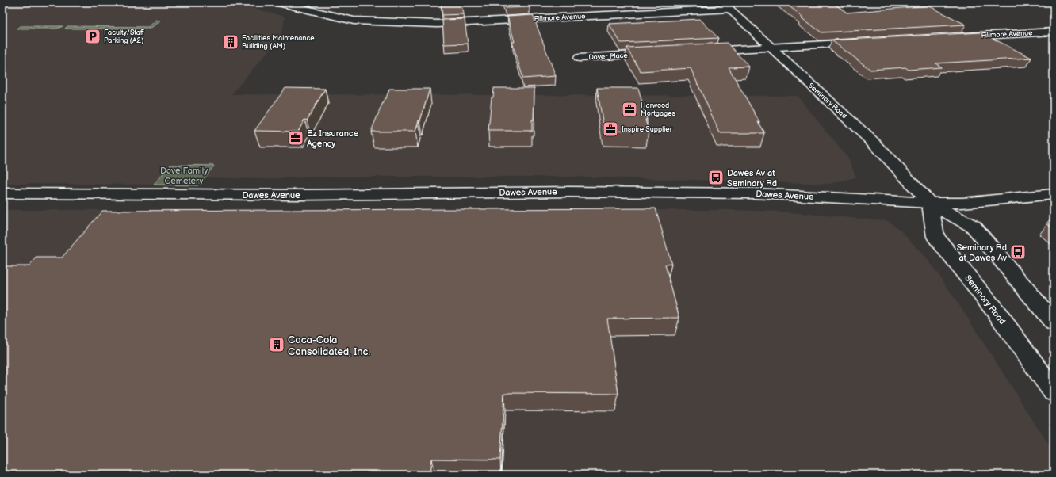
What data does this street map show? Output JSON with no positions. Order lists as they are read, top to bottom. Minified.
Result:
{"streets":{"street":["Fillmore Avenue","Dover Place","Seminary Road","Dawes Avenue"]},"crossings":[["Fillmore Avenue","Seminary Road"],["Seminary Road","Dawes Avenue"]],"parks":["Dove Family Cemetery"],"places":{"parking":["Faculty/Staff Parking (A2)"],"building":["Facilities Maintenance Building (AM)","Coca-Cola Consolidated, Inc."],"office":["Harwood Mortgages","Inspire Supplier","Ez Insurance Agency"],"bus stop":["Dawes Av at Seminary Rd","Seminary Rd at Dawes Av"]}}
